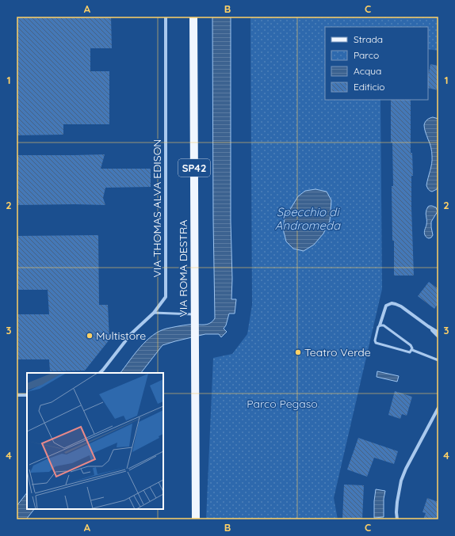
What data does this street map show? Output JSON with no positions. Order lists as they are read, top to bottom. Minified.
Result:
{"streets":{"main road":["SP42","VIA ROMA DESTRA"],"street":["VIA THOMAS ALVA EDISON"]},"water":["Specchio di Andromeda"],"parks":["Parco Pegaso"],"places":["Multistore","Teatro Verde"],"legend":["Strada","Parco","Acqua","Edificio"],"grid":{"columns":["A","B","C"],"rows":["1","2","3","4"]}}
